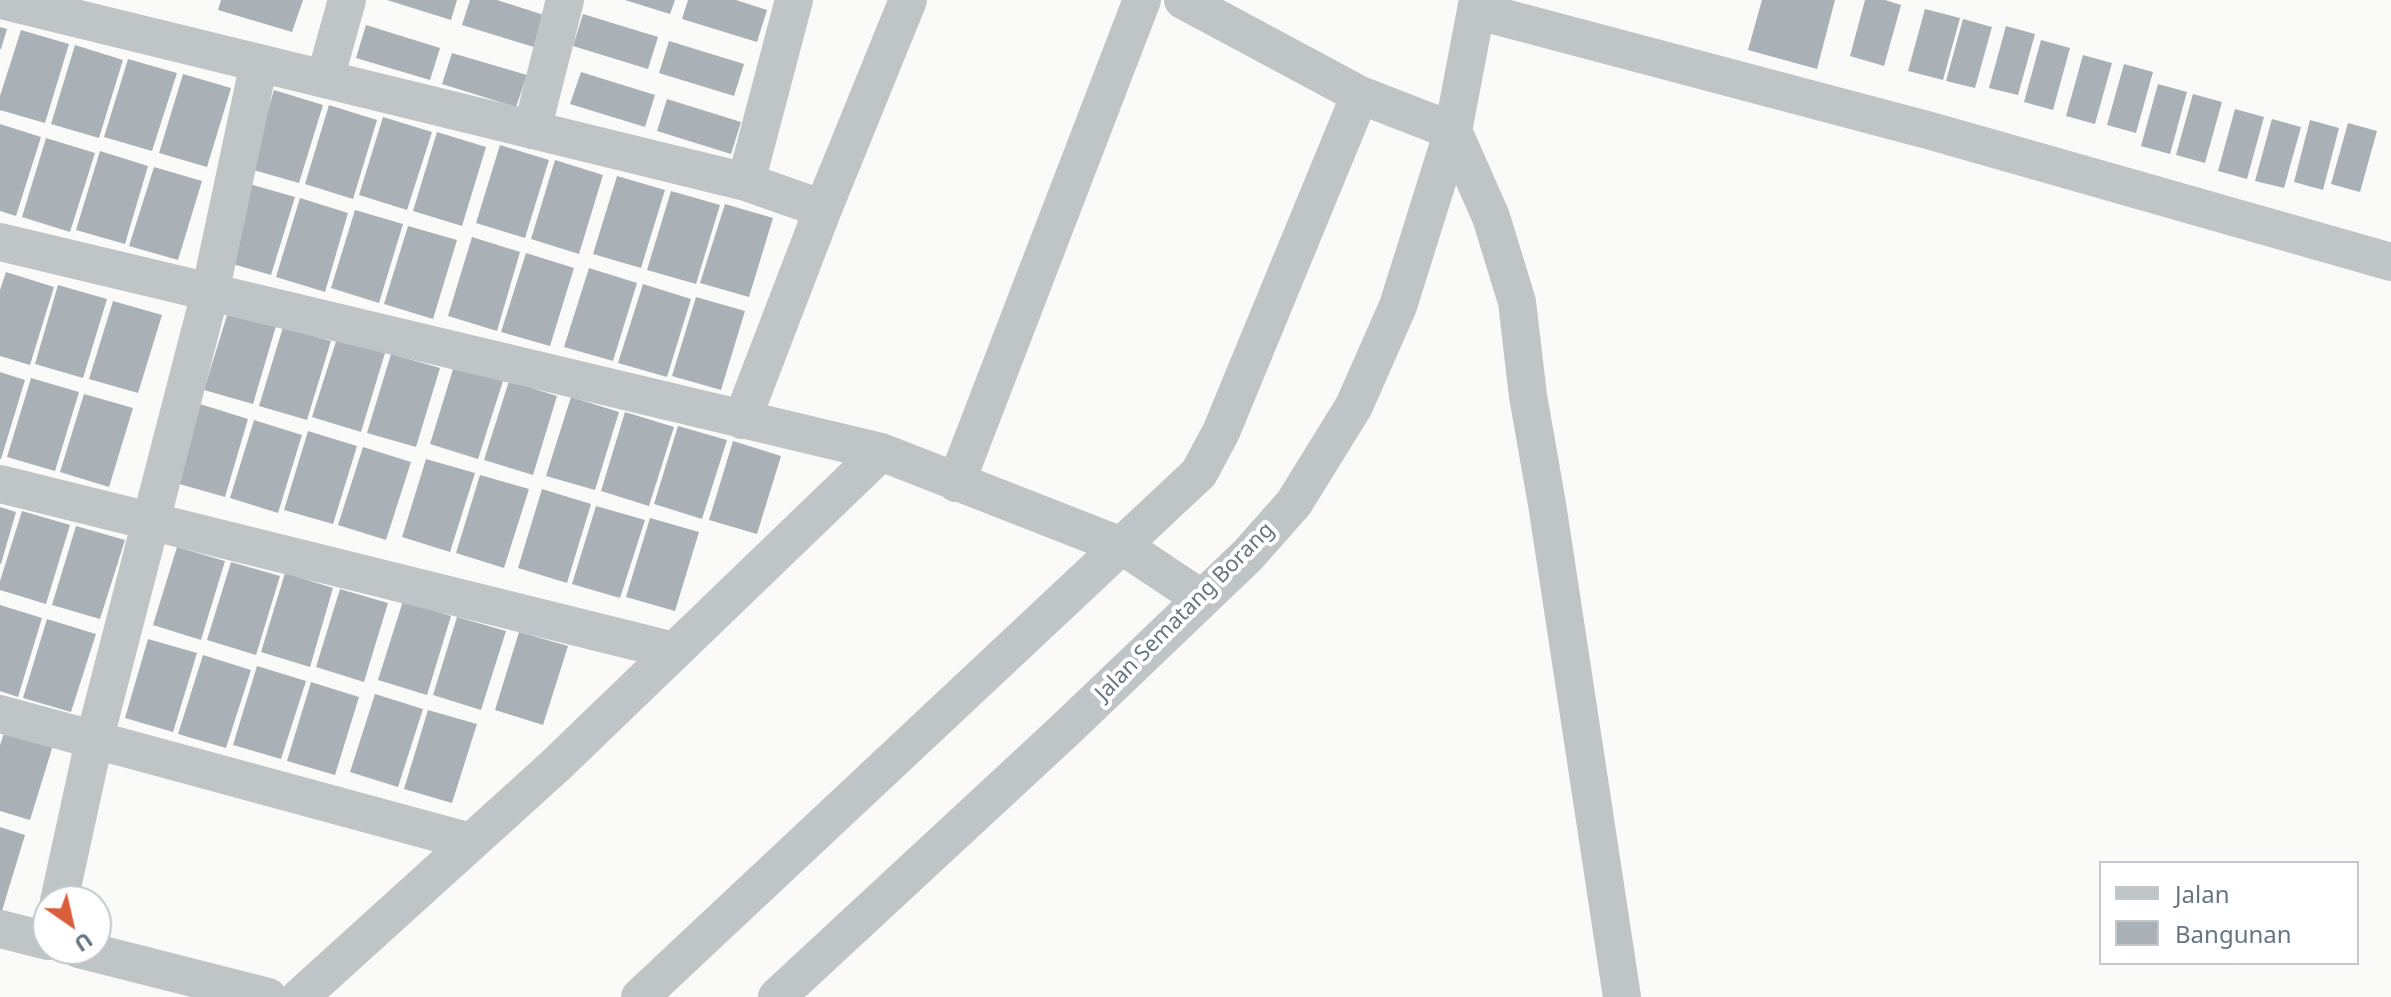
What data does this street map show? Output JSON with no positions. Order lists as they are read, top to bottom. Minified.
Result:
{"streets":{"street":["Jalan Sematang Borang"]},"legend":["Jalan","Bangunan"],"north":"bottom right"}
